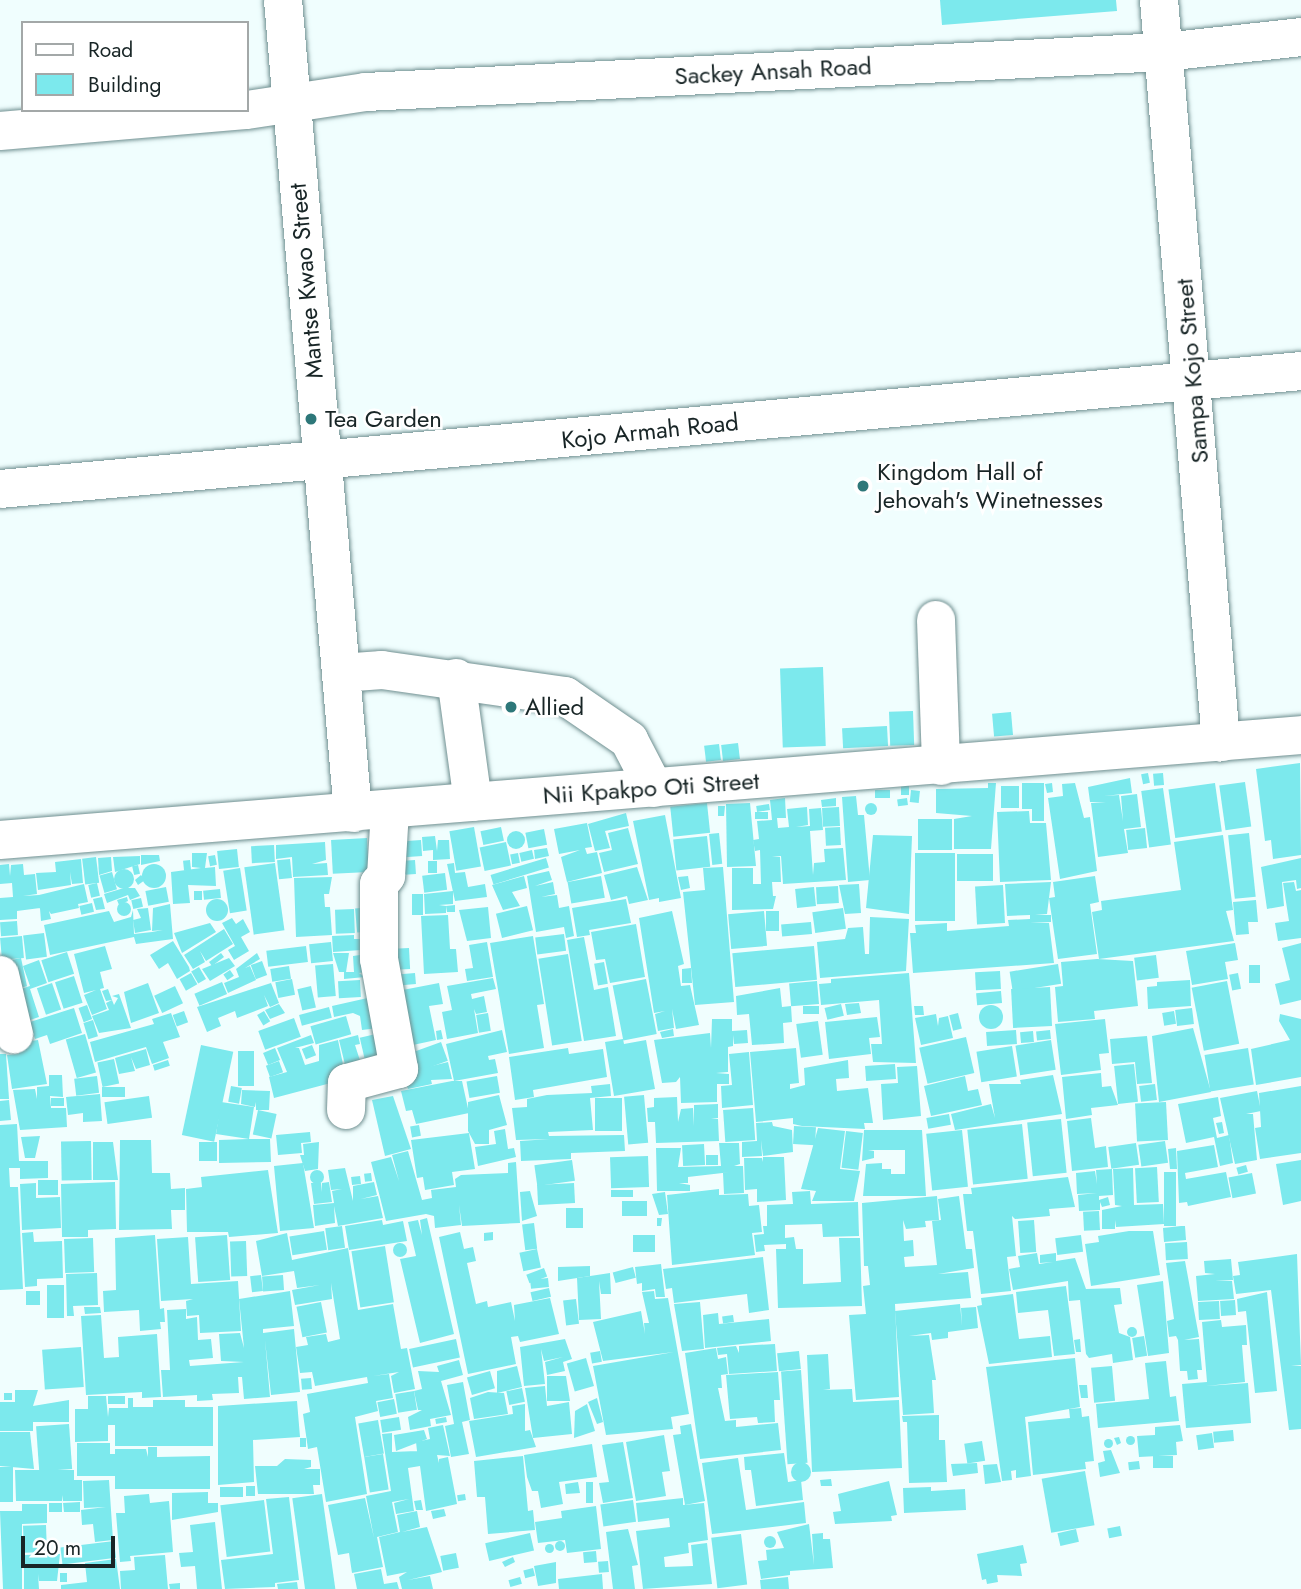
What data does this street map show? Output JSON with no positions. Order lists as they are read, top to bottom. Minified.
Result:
{"streets":{"street":["Sackey Ansah Road","Mantse Kwao Street","Sampa Kojo Street","Kojo Armah Road","Nii Kpakpo Oti Street"]},"crossings":[["Sackey Ansah Road","Mantse Kwao Street"],["Sackey Ansah Road","Sampa Kojo Street"],["Mantse Kwao Street","Kojo Armah Road"],["Mantse Kwao Street","Nii Kpakpo Oti Street"],["Sampa Kojo Street","Kojo Armah Road"],["Sampa Kojo Street","Nii Kpakpo Oti Street"]],"places":["Tea Garden","Kingdom Hall of Jehovah's Winetnesses","Allied"],"legend":["Road","Building"],"scale_bar":"20 m"}
